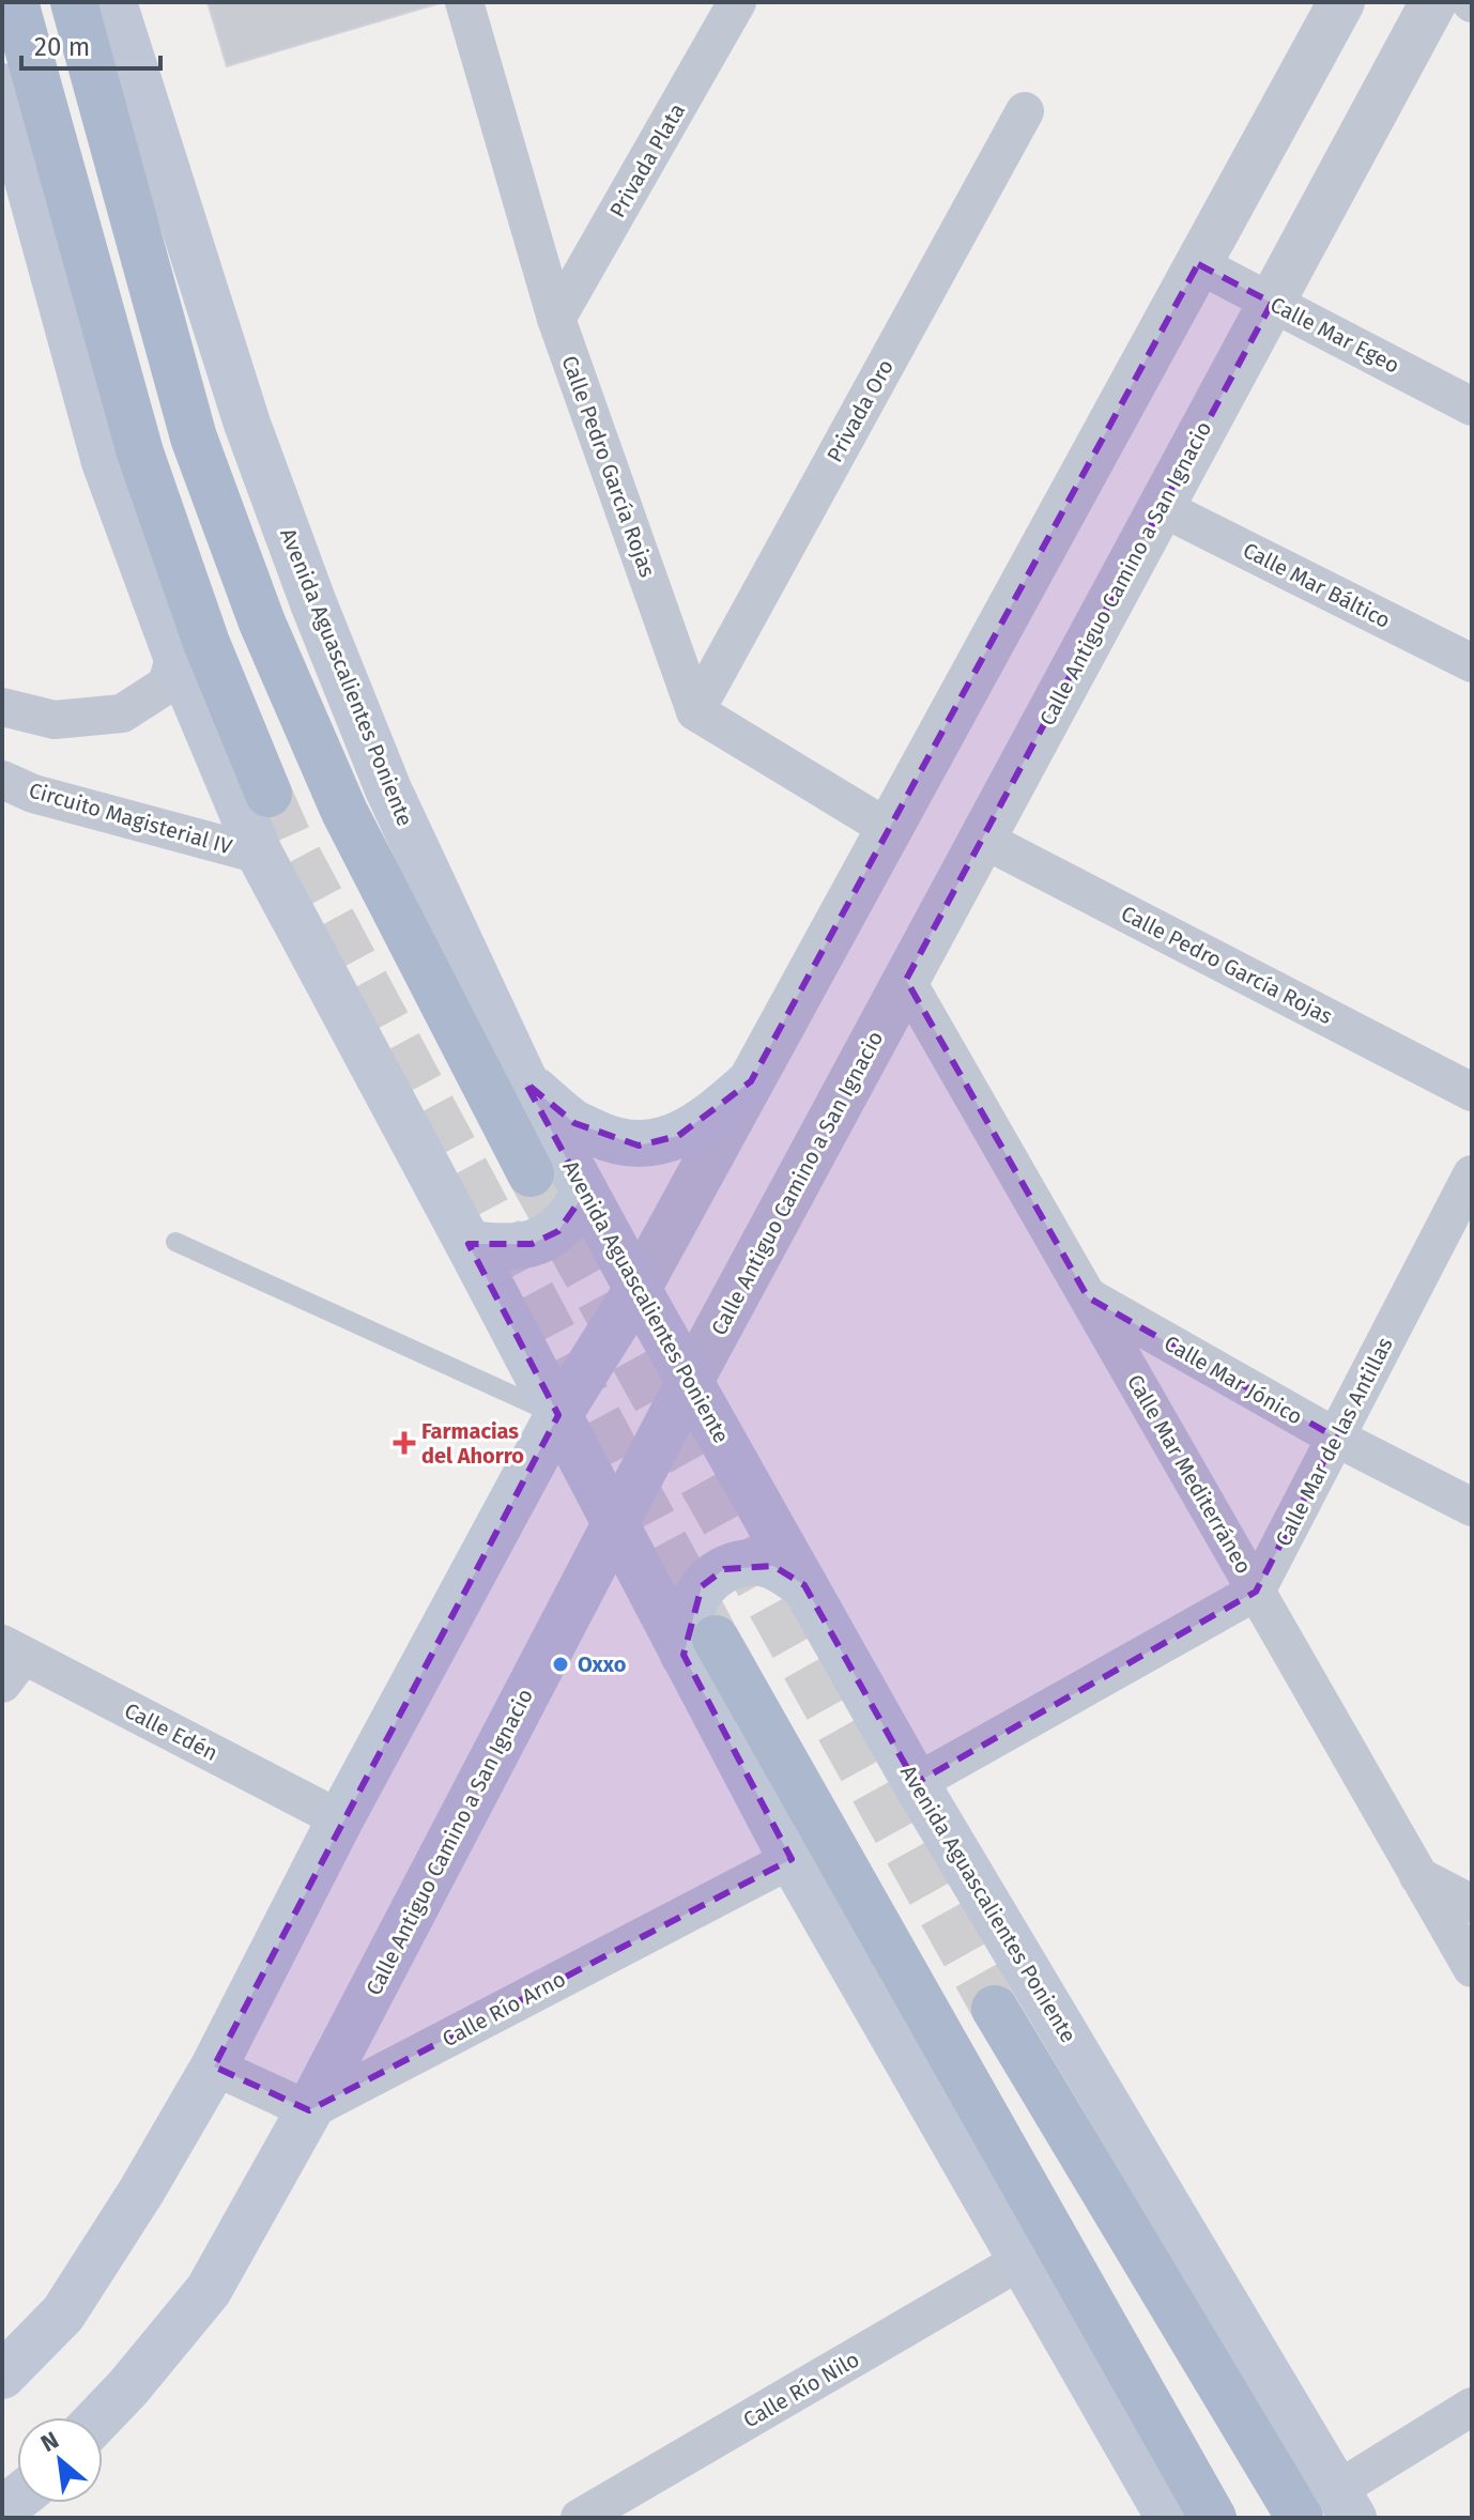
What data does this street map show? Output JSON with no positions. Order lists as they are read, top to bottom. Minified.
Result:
{"streets":{"main road":["Calle Antiguo Camino a San Ignacio","Avenida Aguascalientes Poniente"],"street":["Privada Plata","Calle Mar Egeo","Privada Oro","Calle Pedro García Rojas","Calle Mar Báltico","Circuito Magisterial IV","Calle Mar Jónico","Calle Mar de las Antillas","Calle Mar Mediterráneo","Calle Edén","Calle Río Arno","Calle Río Nilo"]},"crossings":[["Privada Plata","Calle Pedro García Rojas"],["Calle Mar Egeo","Calle Antiguo Camino a San Ignacio"],["Privada Oro","Calle Pedro García Rojas"],["Calle Pedro García Rojas","Calle Antiguo Camino a San Ignacio"],["Calle Antiguo Camino a San Ignacio","Calle Mar Báltico"],["Calle Antiguo Camino a San Ignacio","Avenida Aguascalientes Poniente"],["Calle Antiguo Camino a San Ignacio","Calle Mar Mediterráneo"],["Calle Antiguo Camino a San Ignacio","Calle Río Arno"],["Calle Mar Jónico","Calle Mar de las Antillas"],["Calle Mar Jónico","Calle Mar Mediterráneo"],["Calle Mar de las Antillas","Calle Mar Mediterráneo"]],"places":{"health":["Farmacias del Ahorro"],"other":["Oxxo"]},"scale_bar":"20 m","north":"top left"}
